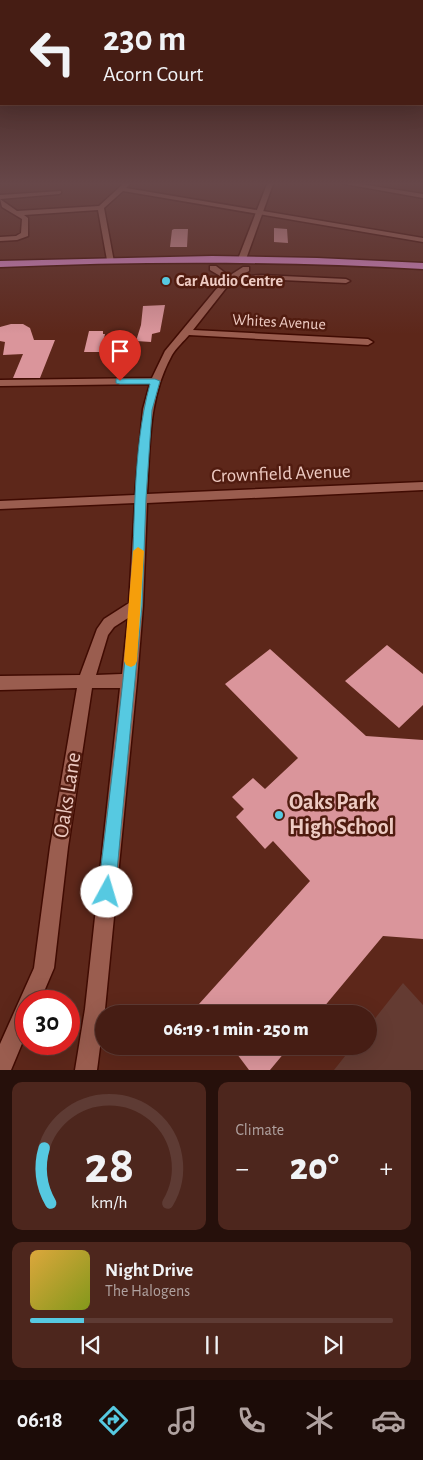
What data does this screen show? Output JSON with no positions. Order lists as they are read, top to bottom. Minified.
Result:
{"streets":{"street":["Whites Avenue","Crownfield Avenue","Oaks Lane"]},"places":["Car Audio Centre","Oaks Park High School"],"page":{"turn":["230 m","Acorn Court"],"limit":"30","trip":"06:19 · 1 min · 250 m","tile":"Climate","heat":["−","20°","+"],"song":["Night Drive","The Halogens"],"tabs":"06:18","gauge":["28","km/h"]}}
